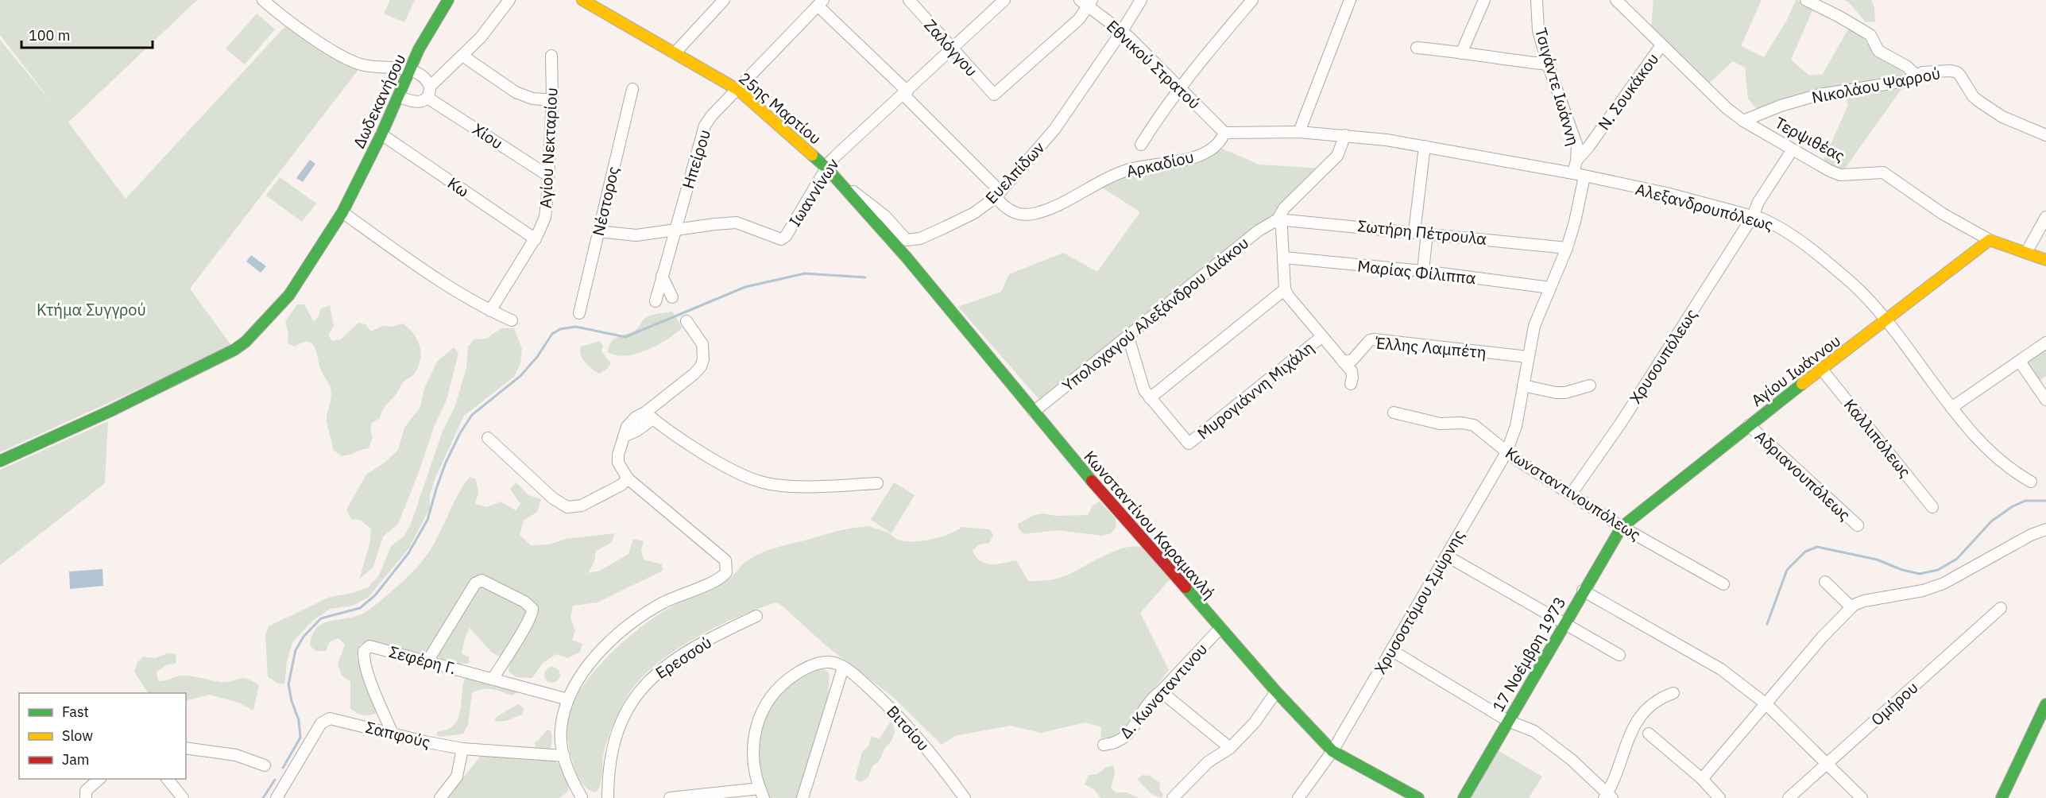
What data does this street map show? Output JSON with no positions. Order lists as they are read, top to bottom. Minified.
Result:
{"streets":{"street":["Ζαλόγγου","Εθνικού Στρατού","Νικολάου Ψαρρού","Τσιγάντε Ιωάννη","Ν. Σουκάκου","Δωδεκανήσου","25ης Μαρτίου","Χίου","Τερψιθέας","Αγίου Νεκταρίου","Ηπείρου","Αρκαδίου","Ευελπίδων","Κω","Ιωαννίνων","Νέστορος","Αλεξανδρουπόλεως","Σωτήρη Πέτρουλα","Μαρίας Φίλιππα","Υπολοχαγού Αλεξάνδρου Διάκου","Έλλης Λαμπέτη","Χρυσουπόλεως","Αγίου Ιωάννου","Μυρογιάννη Μιχάλη","Καλλιπόλεως","Αδριανουπόλεως","Κωνσταντινουπόλεως","Κωνσταντίνου Καραμανλή","Χρυσοστόμου Σμύρνης","17 Νοέμβρη 1973","Ερεσσού","Σεφέρη Γ.","Δ. Κωνσταντινου","Ομήρου","Βιτσίου","Σαπφούς"]},"crossings":[["Ζαλόγγου","Εθνικού Στρατού"],["Ζαλόγγου","Ιωαννίνων"],["Εθνικού Στρατού","Αρκαδίου"],["Εθνικού Στρατού","Ευελπίδων"],["Νικολάου Ψαρρού","Τερψιθέας"],["Τσιγάντε Ιωάννη","Ν. Σουκάκου"],["Τσιγάντε Ιωάννη","Αλεξανδρουπόλεως"],["Τσιγάντε Ιωάννη","Σωτήρη Πέτρουλα"],["Τσιγάντε Ιωάννη","Μαρίας Φίλιππα"],["Τσιγάντε Ιωάννη","Χρυσοστόμου Σμύρνης"],["Ν. Σουκάκου","Τερψιθέας"],["Δωδεκανήσου","Χίου"],["Δωδεκανήσου","Κω"],["25ης Μαρτίου","Ηπείρου"],["25ης Μαρτίου","Ευελπίδων"],["25ης Μαρτίου","Ιωαννίνων"],["25ης Μαρτίου","Κωνσταντίνου Καραμανλή"],["Χίου","Αγίου Νεκταρίου"],["Τερψιθέας","Χρυσουπόλεως"],["Τερψιθέας","Αγίου Ιωάννου"],["Αγίου Νεκταρίου","Κω"],["Ηπείρου","Αρκαδίου"],["Ηπείρου","Ιωαννίνων"],["Αρκαδίου","Ευελπίδων"],["Αρκαδίου","Ιωαννίνων"],["Ιωαννίνων","Νέστορος"],["Αλεξανδρουπόλεως","Χρυσουπόλεως"],["Αλεξανδρουπόλεως","Αγίου Ιωάννου"],["Σωτήρη Πέτρουλα","Υπολοχαγού Αλεξάνδρου Διάκου"],["Μαρίας Φίλιππα","Χρυσοστόμου Σμύρνης"],["Υπολοχαγού Αλεξάνδρου Διάκου","Κωνσταντίνου Καραμανλή"],["Έλλης Λαμπέτη","Χρυσοστόμου Σμύρνης"],["Χρυσουπόλεως","Κωνσταντινουπόλεως"],["Αγίου Ιωάννου","Καλλιπόλεως"],["Αγίου Ιωάννου","Αδριανουπόλεως"],["Αγίου Ιωάννου","Κωνσταντινουπόλεως"],["Αγίου Ιωάννου","17 Νοέμβρη 1973"],["Κωνσταντινουπόλεως","Χρυσοστόμου Σμύρνης"],["Κωνσταντινουπόλεως","17 Νοέμβρη 1973"],["Κωνσταντίνου Καραμανλή","Χρυσοστόμου Σμύρνης"],["Κωνσταντίνου Καραμανλή","Δ. Κωνσταντινου"],["Σεφέρη Γ.","Σαπφούς"]],"parks":["Κτήμα Συγγρού"],"legend":["Fast","Slow","Jam"],"scale_bar":"100 m"}
